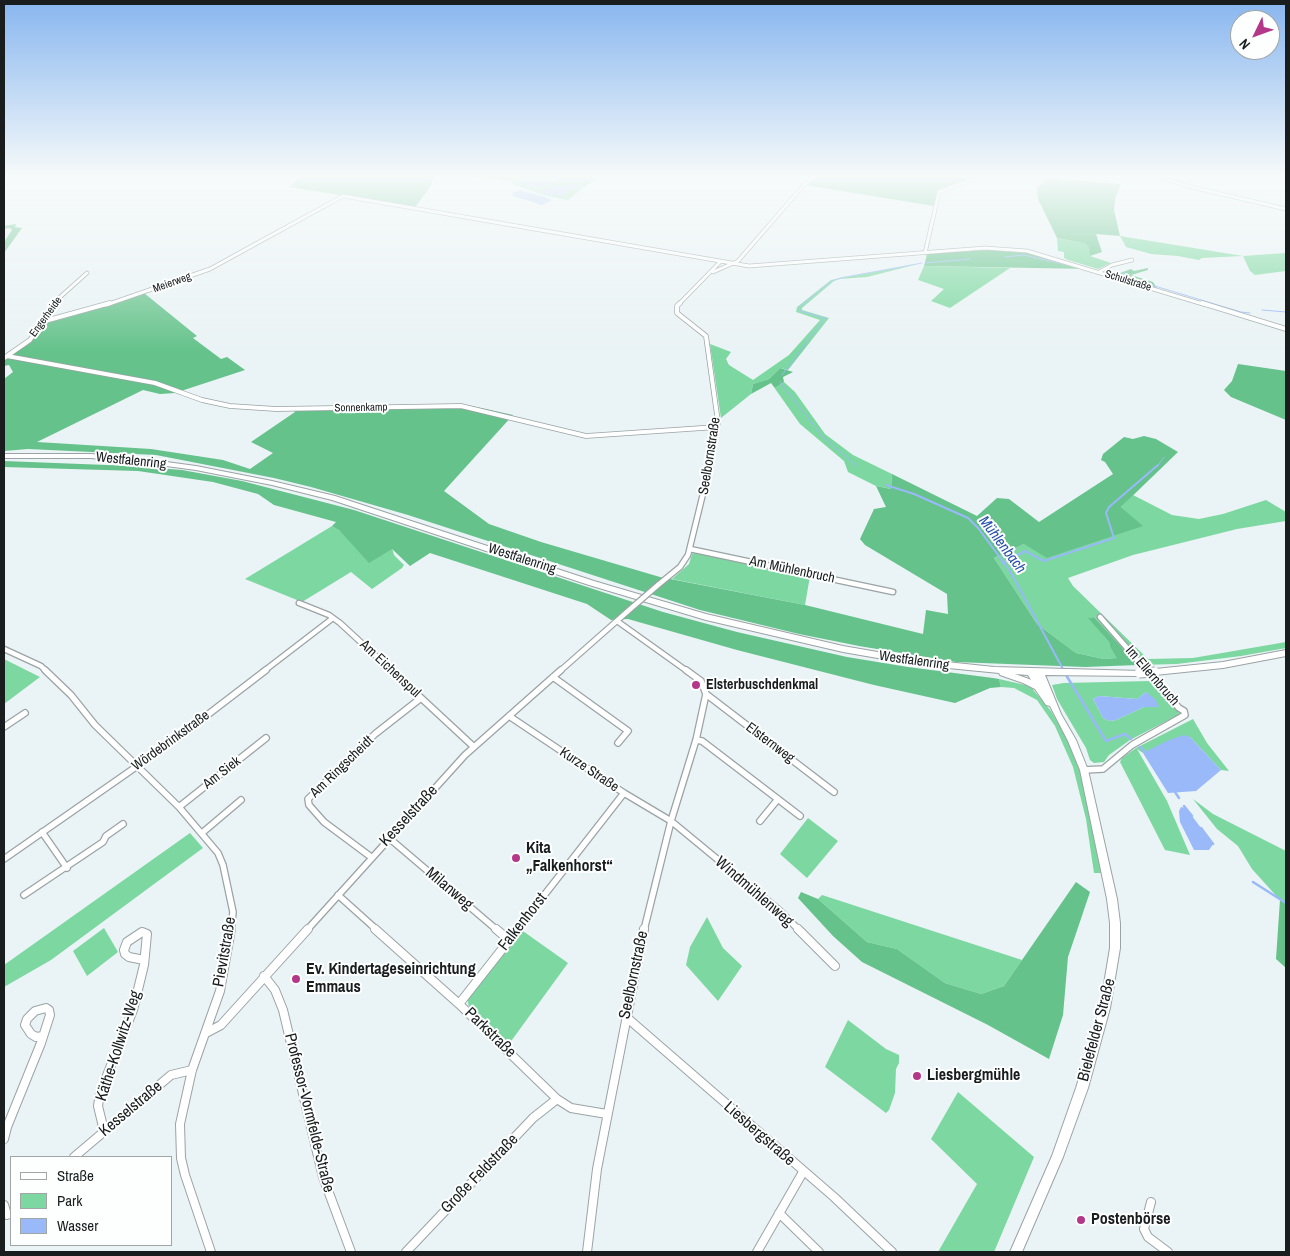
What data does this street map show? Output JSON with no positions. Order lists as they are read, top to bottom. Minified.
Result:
{"streets":{"main road":["Westfalenring","Bielefelder Straße"],"street":["Schulstraße","Meierweg","Engerheide","Sonnenkamp","Seelbornstraße","Am Mühlenbruch","Am Eichenspul","Im Ellernbruch","Wördebrinkstraße","Elsternweg","Am Ringscheidt","Kurze Straße","Am Siek","Kesselstraße","Milanweg","Windmühlenweg","Falkenhorst","Pievitstraße","Parkstraße","Käthe-Kollwitz-Weg","Professor-Vormfelde-Straße","Liesbergstraße","Große Feldstraße"]},"crossings":[["Schulstraße","Seelbornstraße"],["Meierweg","Engerheide"],["Engerheide","Sonnenkamp"],["Sonnenkamp","Seelbornstraße"],["Seelbornstraße","Am Mühlenbruch"],["Seelbornstraße","Elsternweg"],["Seelbornstraße","Kurze Straße"],["Seelbornstraße","Kesselstraße"],["Seelbornstraße","Windmühlenweg"],["Seelbornstraße","Parkstraße"],["Seelbornstraße","Liesbergstraße"],["Westfalenring","Bielefelder Straße"],["Am Eichenspul","Wördebrinkstraße"],["Am Eichenspul","Am Ringscheidt"],["Am Eichenspul","Kesselstraße"],["Im Ellernbruch","Bielefelder Straße"],["Wördebrinkstraße","Pievitstraße"],["Elsternweg","Kesselstraße"],["Am Ringscheidt","Kesselstraße"],["Kurze Straße","Kesselstraße"],["Kurze Straße","Windmühlenweg"],["Kurze Straße","Falkenhorst"],["Am Siek","Pievitstraße"],["Kesselstraße","Milanweg"],["Kesselstraße","Pievitstraße"],["Kesselstraße","Parkstraße"],["Kesselstraße","Käthe-Kollwitz-Weg"],["Kesselstraße","Professor-Vormfelde-Straße"],["Milanweg","Falkenhorst"],["Falkenhorst","Parkstraße"],["Parkstraße","Große Feldstraße"]],"water":["Mühlenbach"],"places":["Elsterbuschdenkmal","Kita „Falkenhorst“","Ev. Kindertageseinrichtung Emmaus","Liesbergmühle","Postenbörse"],"legend":["Straße","Park","Wasser"],"north":"bottom left"}
